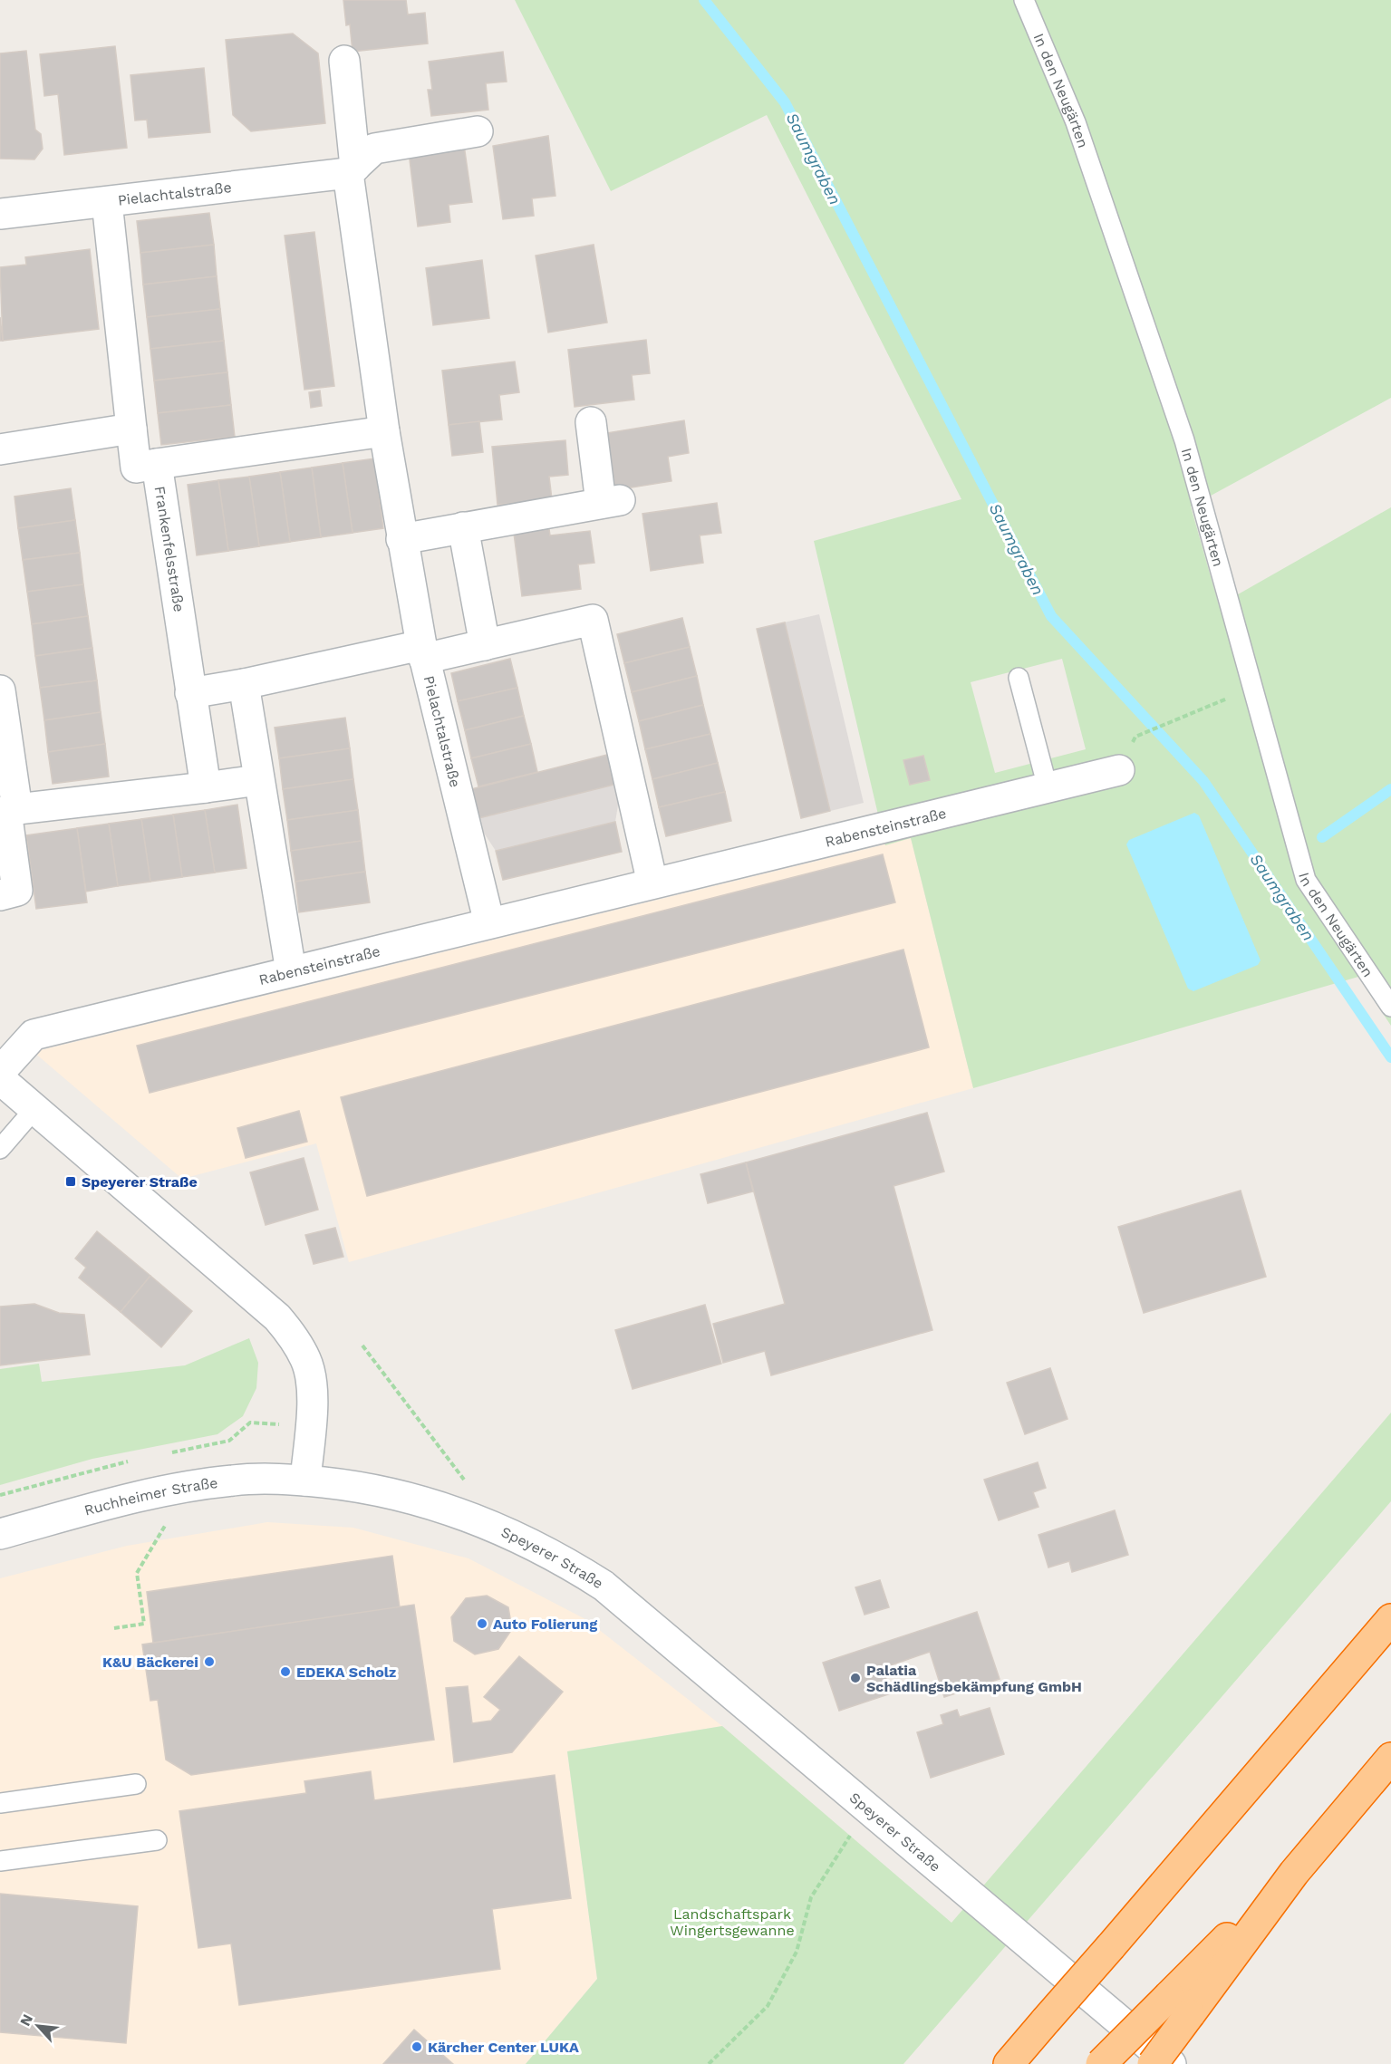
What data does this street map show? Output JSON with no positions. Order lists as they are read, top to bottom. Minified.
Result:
{"streets":{"street":["Pielachtalstraße","Frankenfelsstraße","Rabensteinstraße","Ruchheimer Straße","Speyerer Straße"],"lane":["In den Neugärten"]},"crossings":[["Pielachtalstraße","Frankenfelsstraße"],["Pielachtalstraße","Rabensteinstraße"],["Ruchheimer Straße","Speyerer Straße"]],"water":["Saumgraben"],"parks":["Landschaftspark Wingertsgewanne"],"places":{"transit":["Speyerer Straße"],"other":["Auto Folierung","K&U Bäckerei","EDEKA Scholz","Palatia Schädlingsbekämpfung GmbH","Kärcher Center LUKA"]},"north":"top left"}
